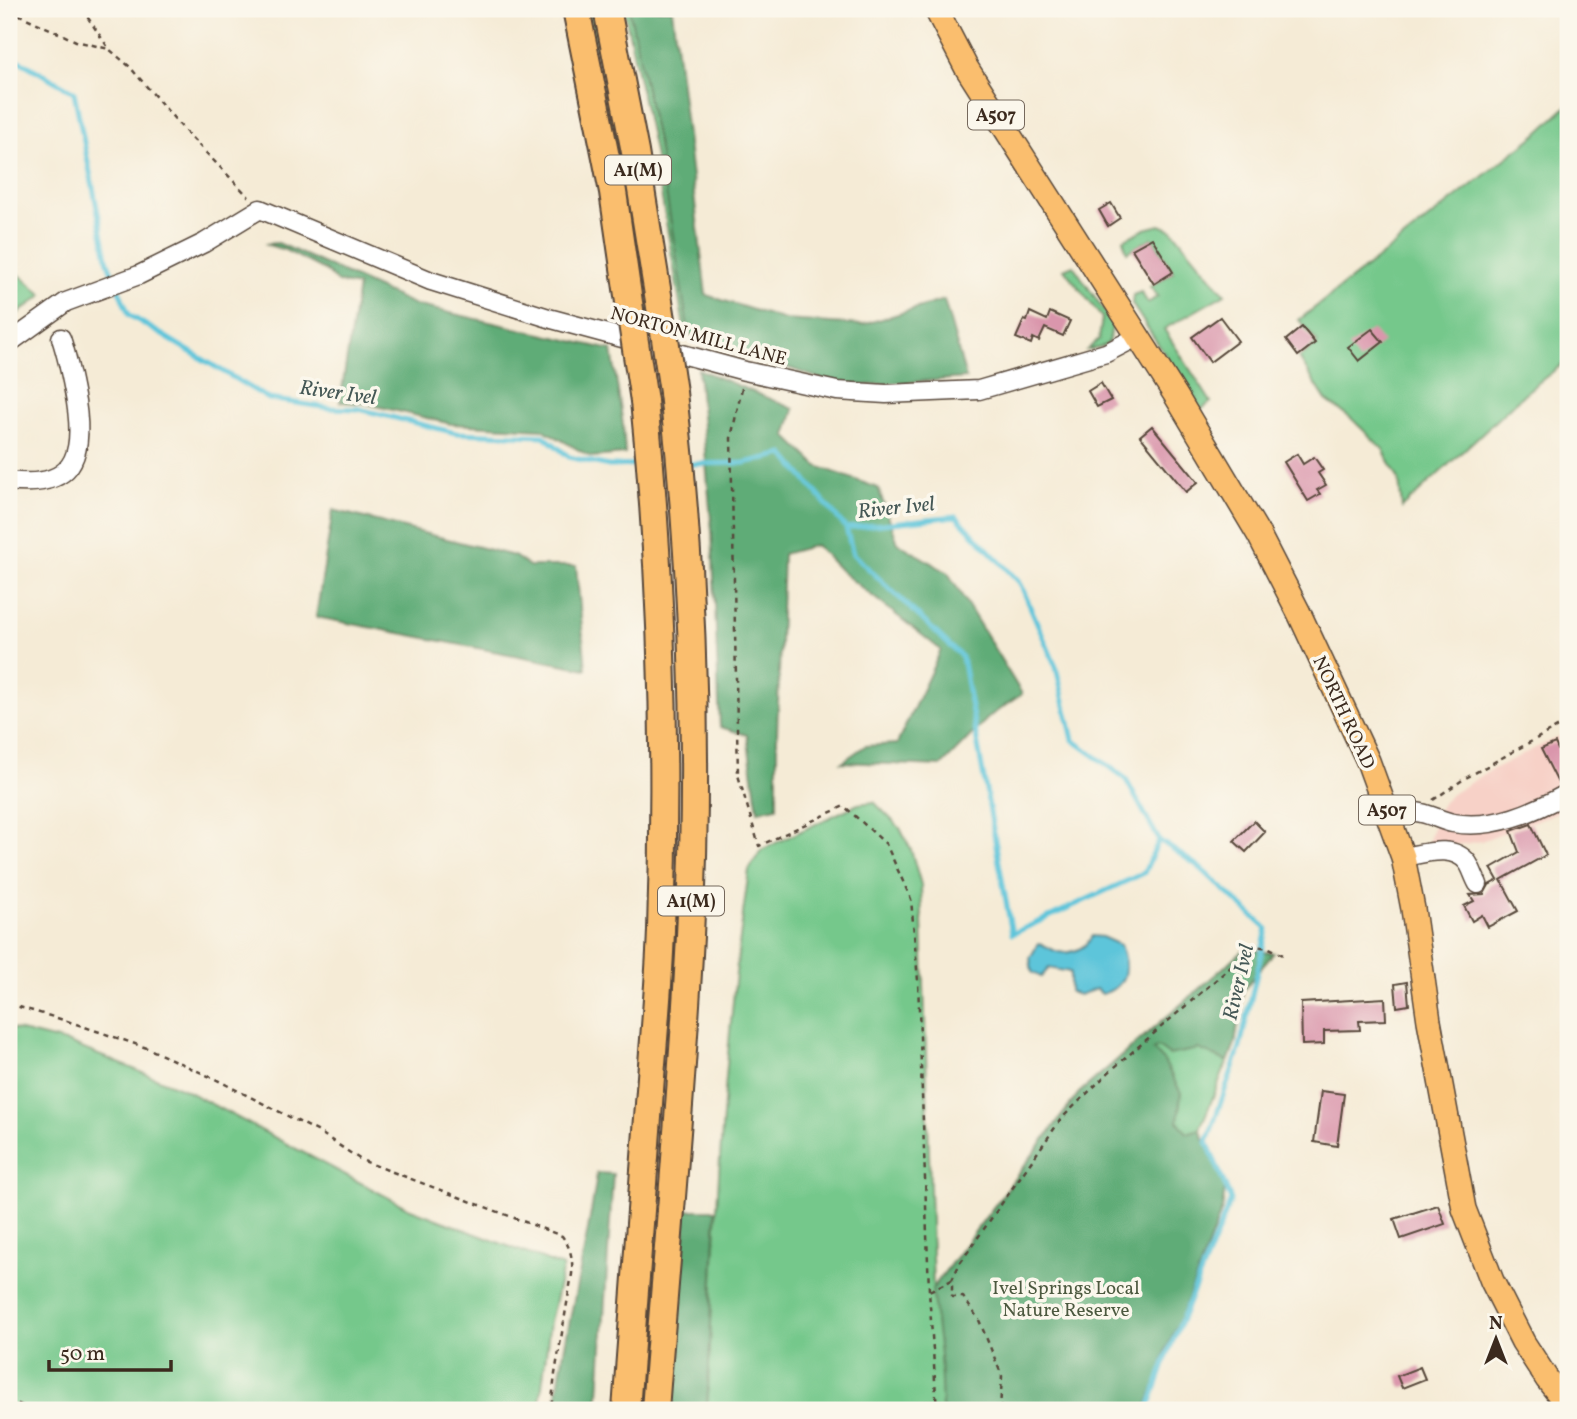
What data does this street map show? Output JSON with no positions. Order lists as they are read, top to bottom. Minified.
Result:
{"streets":{"highway":["A1(M)"],"main road":["A507","NORTH ROAD"],"street":["NORTON MILL LANE"]},"crossings":[["NORTON MILL LANE","NORTH ROAD"]],"water":["River Ivel"],"parks":["Ivel Springs Local Nature Reserve"],"scale_bar":"50 m","north":"top"}
